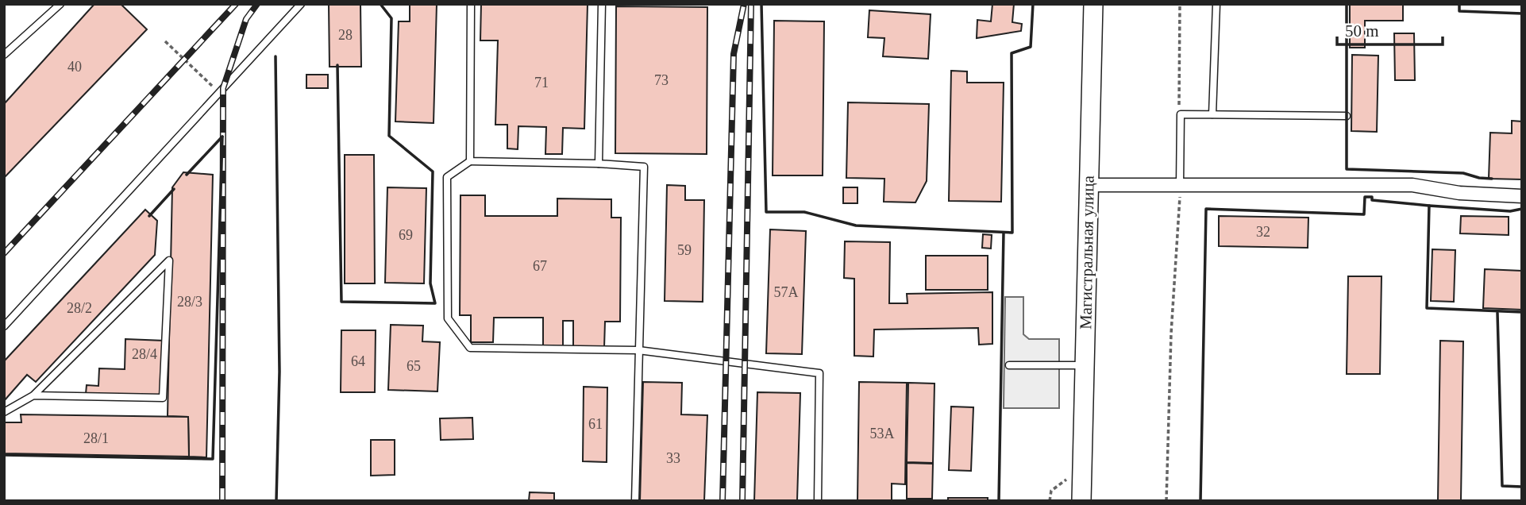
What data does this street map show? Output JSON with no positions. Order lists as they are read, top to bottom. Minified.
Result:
{"streets":{"main road":["Магистральная улица"]},"house_numbers":["28","40","73","71","32","69","59","67","57А","28/3","28/2","28/4","64","65","61","53А","28/1","33"],"scale_bar":"50 m"}
